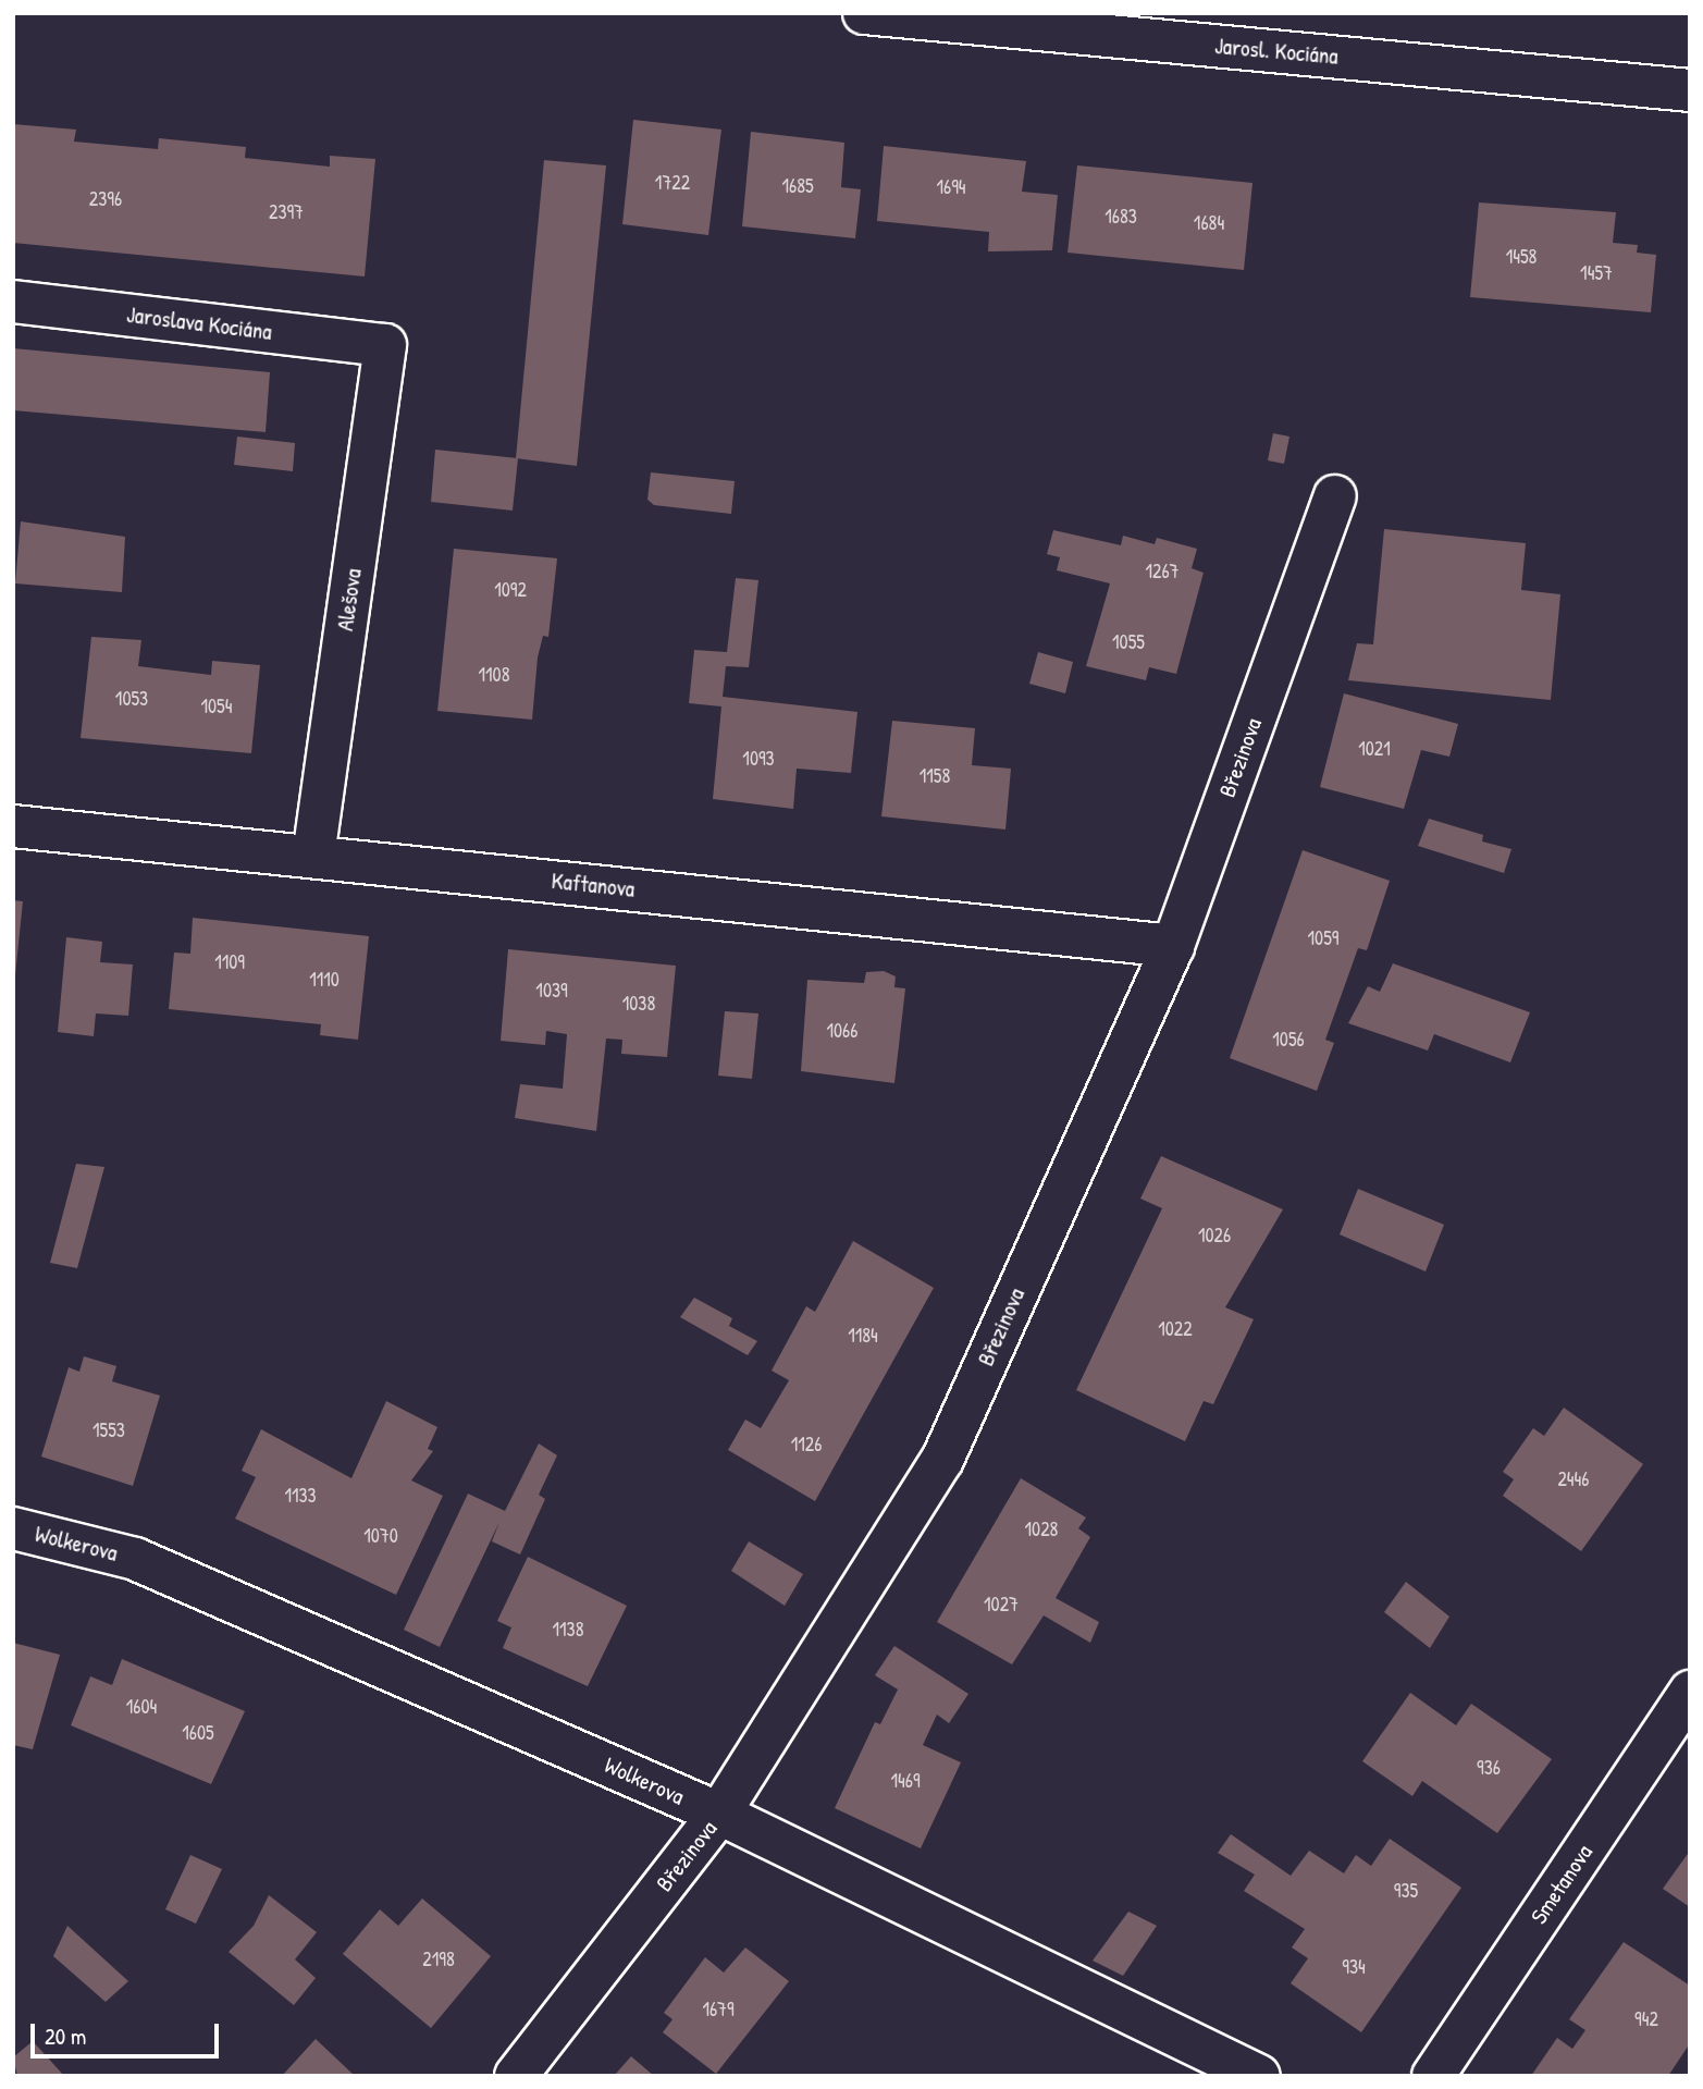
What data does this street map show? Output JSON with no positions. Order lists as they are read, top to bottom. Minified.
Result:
{"streets":{"street":["Jarosl. Kociána","Jaroslava Kociána","Alešova","Březinova","Kaftanova","Wolkerova","Smetanova"]},"crossings":[["Jaroslava Kociána","Alešova"],["Alešova","Kaftanova"],["Březinova","Kaftanova"],["Březinova","Wolkerova"]],"house_numbers":["1722","1685","1694","2396","2397","1683","1684","1458","1457","1267","1092","1055","1108","1053","1054","1021","1093","1158","1059","1109","1110","1039","1038","1066","1056","1026","1022","1184","1553","1126","2446","1133","1028","1070","1027","1138","1604","1605","936","1469","935","2198","934","1679","942"],"scale_bar":"20 m"}
